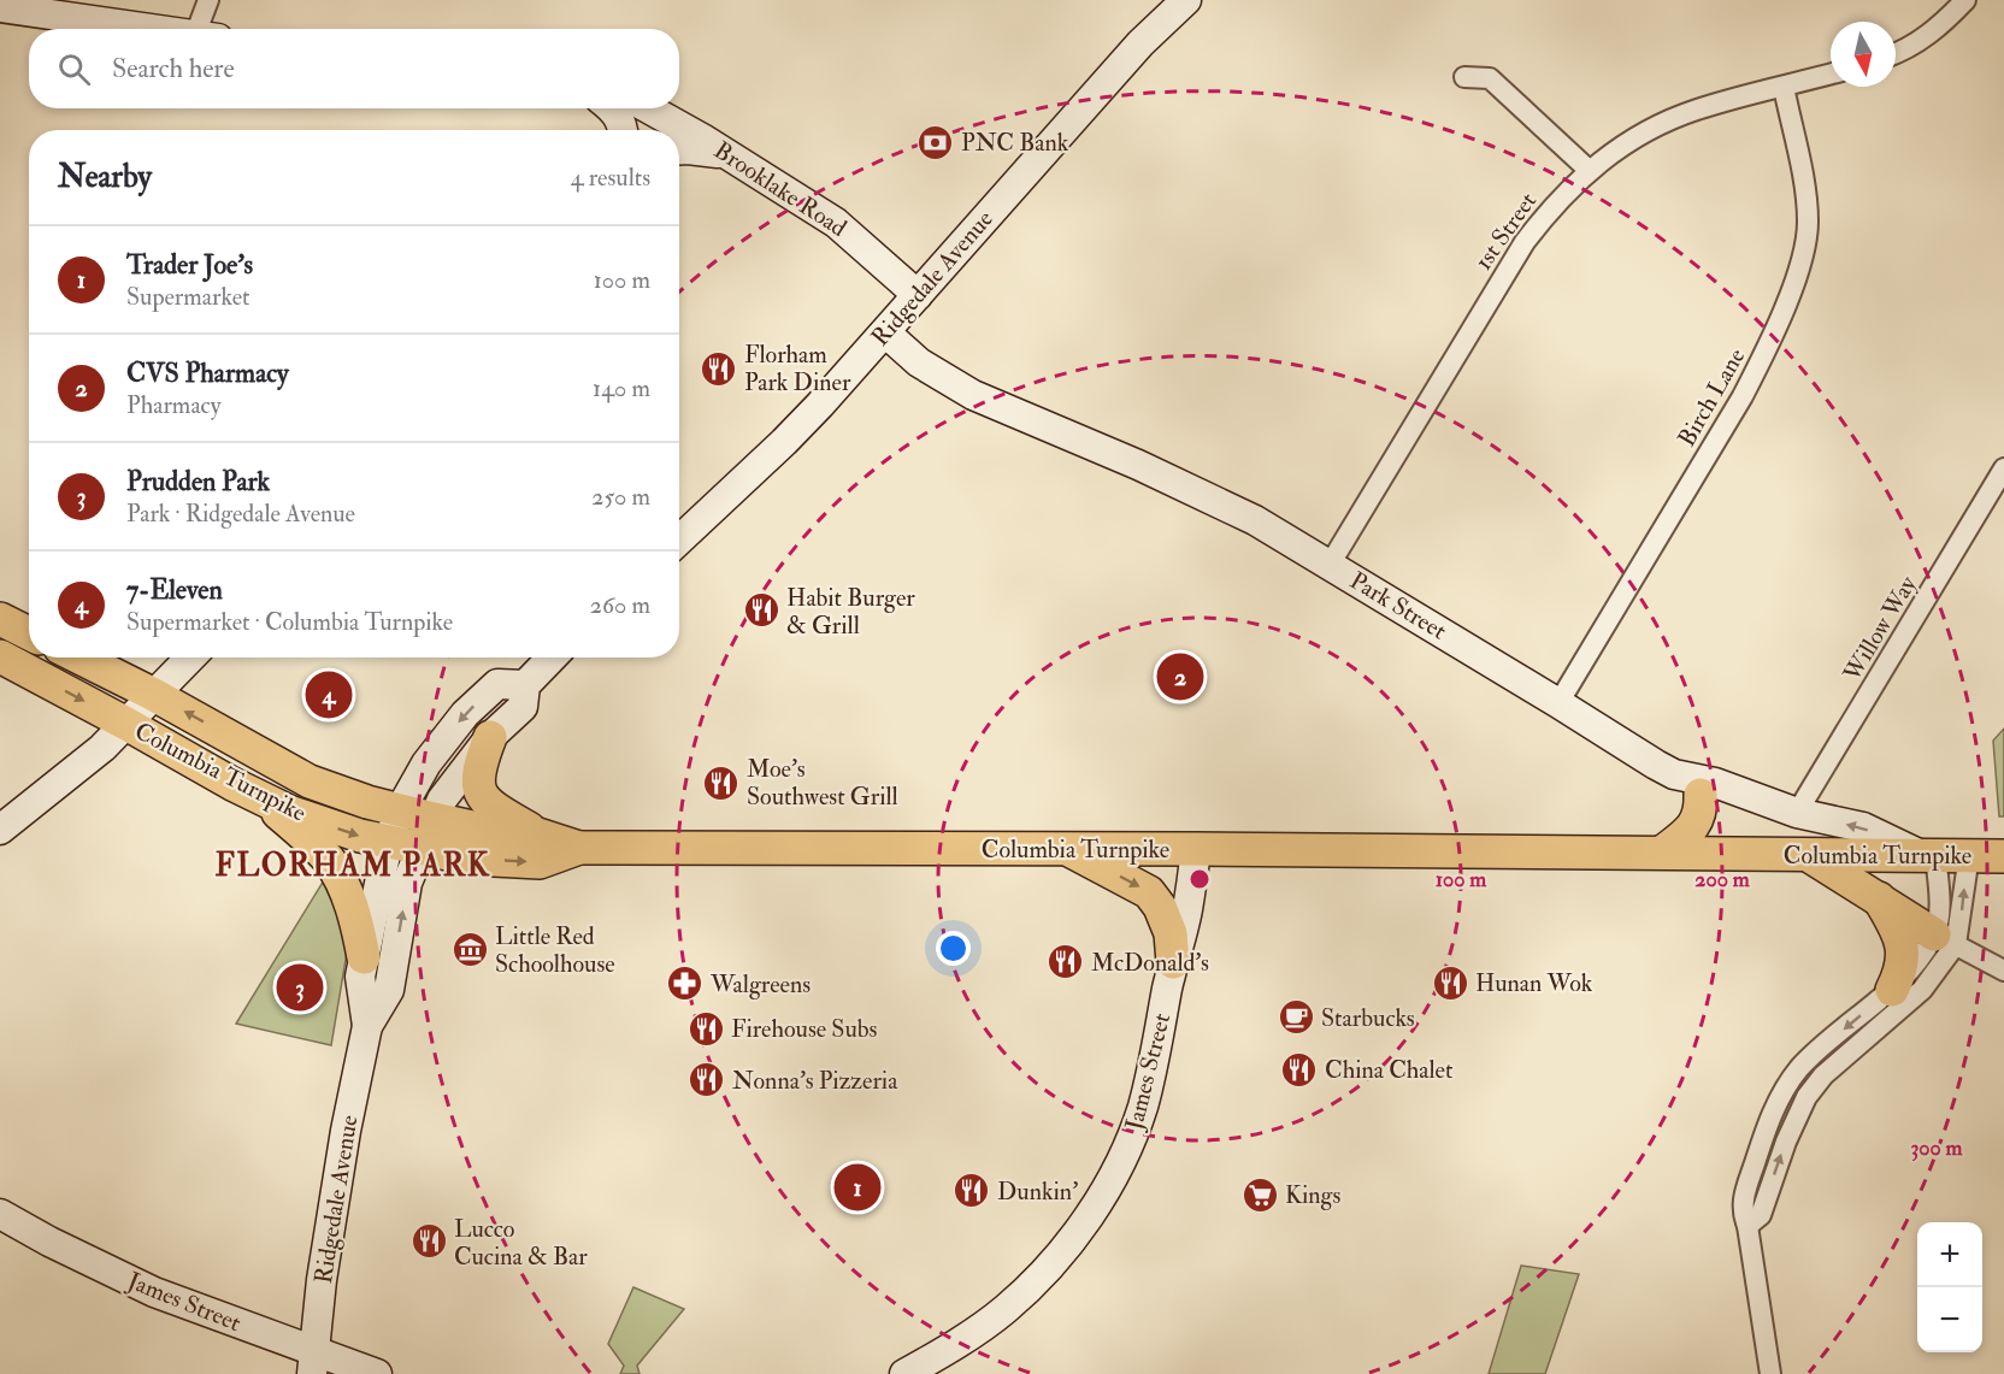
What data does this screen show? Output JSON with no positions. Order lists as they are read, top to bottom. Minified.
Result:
{"streets":{"main road":["Brooklake Road","Ridgedale Avenue","Park Street","Columbia Turnpike","James Street"],"street":["1st Street","Birch Lane","Willow Way"]},"crossings":[["Brooklake Road","Ridgedale Avenue"],["1st Street","Birch Lane"],["1st Street","Park Street"],["Ridgedale Avenue","Park Street"],["Ridgedale Avenue","Columbia Turnpike"],["Ridgedale Avenue","James Street"],["Birch Lane","Park Street"],["Park Street","Willow Way"],["Park Street","Columbia Turnpike"],["Columbia Turnpike","James Street"]],"districts":["FLORHAM PARK"],"places":{"bank":["PNC Bank"],"restaurant":["Florham Park Diner","Habit Burger & Grill","Moe's Southwest Grill","McDonald's","Hunan Wok","Firehouse Subs","China Chalet","Nonna's Pizzeria","Dunkin'","Lucco Cucina & Bar"],"museum":["Little Red Schoolhouse"],"pharmacy":["Walgreens"],"cafe":["Starbucks"],"supermarket":["Kings"]},"north":"bottom","page":{"search":"Search here","heading":["Nearby","4 results"],"list":[{"mark":"1","name":"Trader Joe's","note":"Supermarket","value":"100 m"},{"mark":"2","name":"CVS Pharmacy","note":"Pharmacy","value":"140 m"},{"mark":"3","name":"Prudden Park","note":"Park · Ridgedale Avenue","value":"250 m"},{"mark":"4","name":"7-Eleven","note":"Supermarket · Columbia Turnpike","value":"260 m"}],"pins":["2","4","3","1"],"map_buttons":["+","−"]},"rings":["100 m","200 m","300 m"]}
